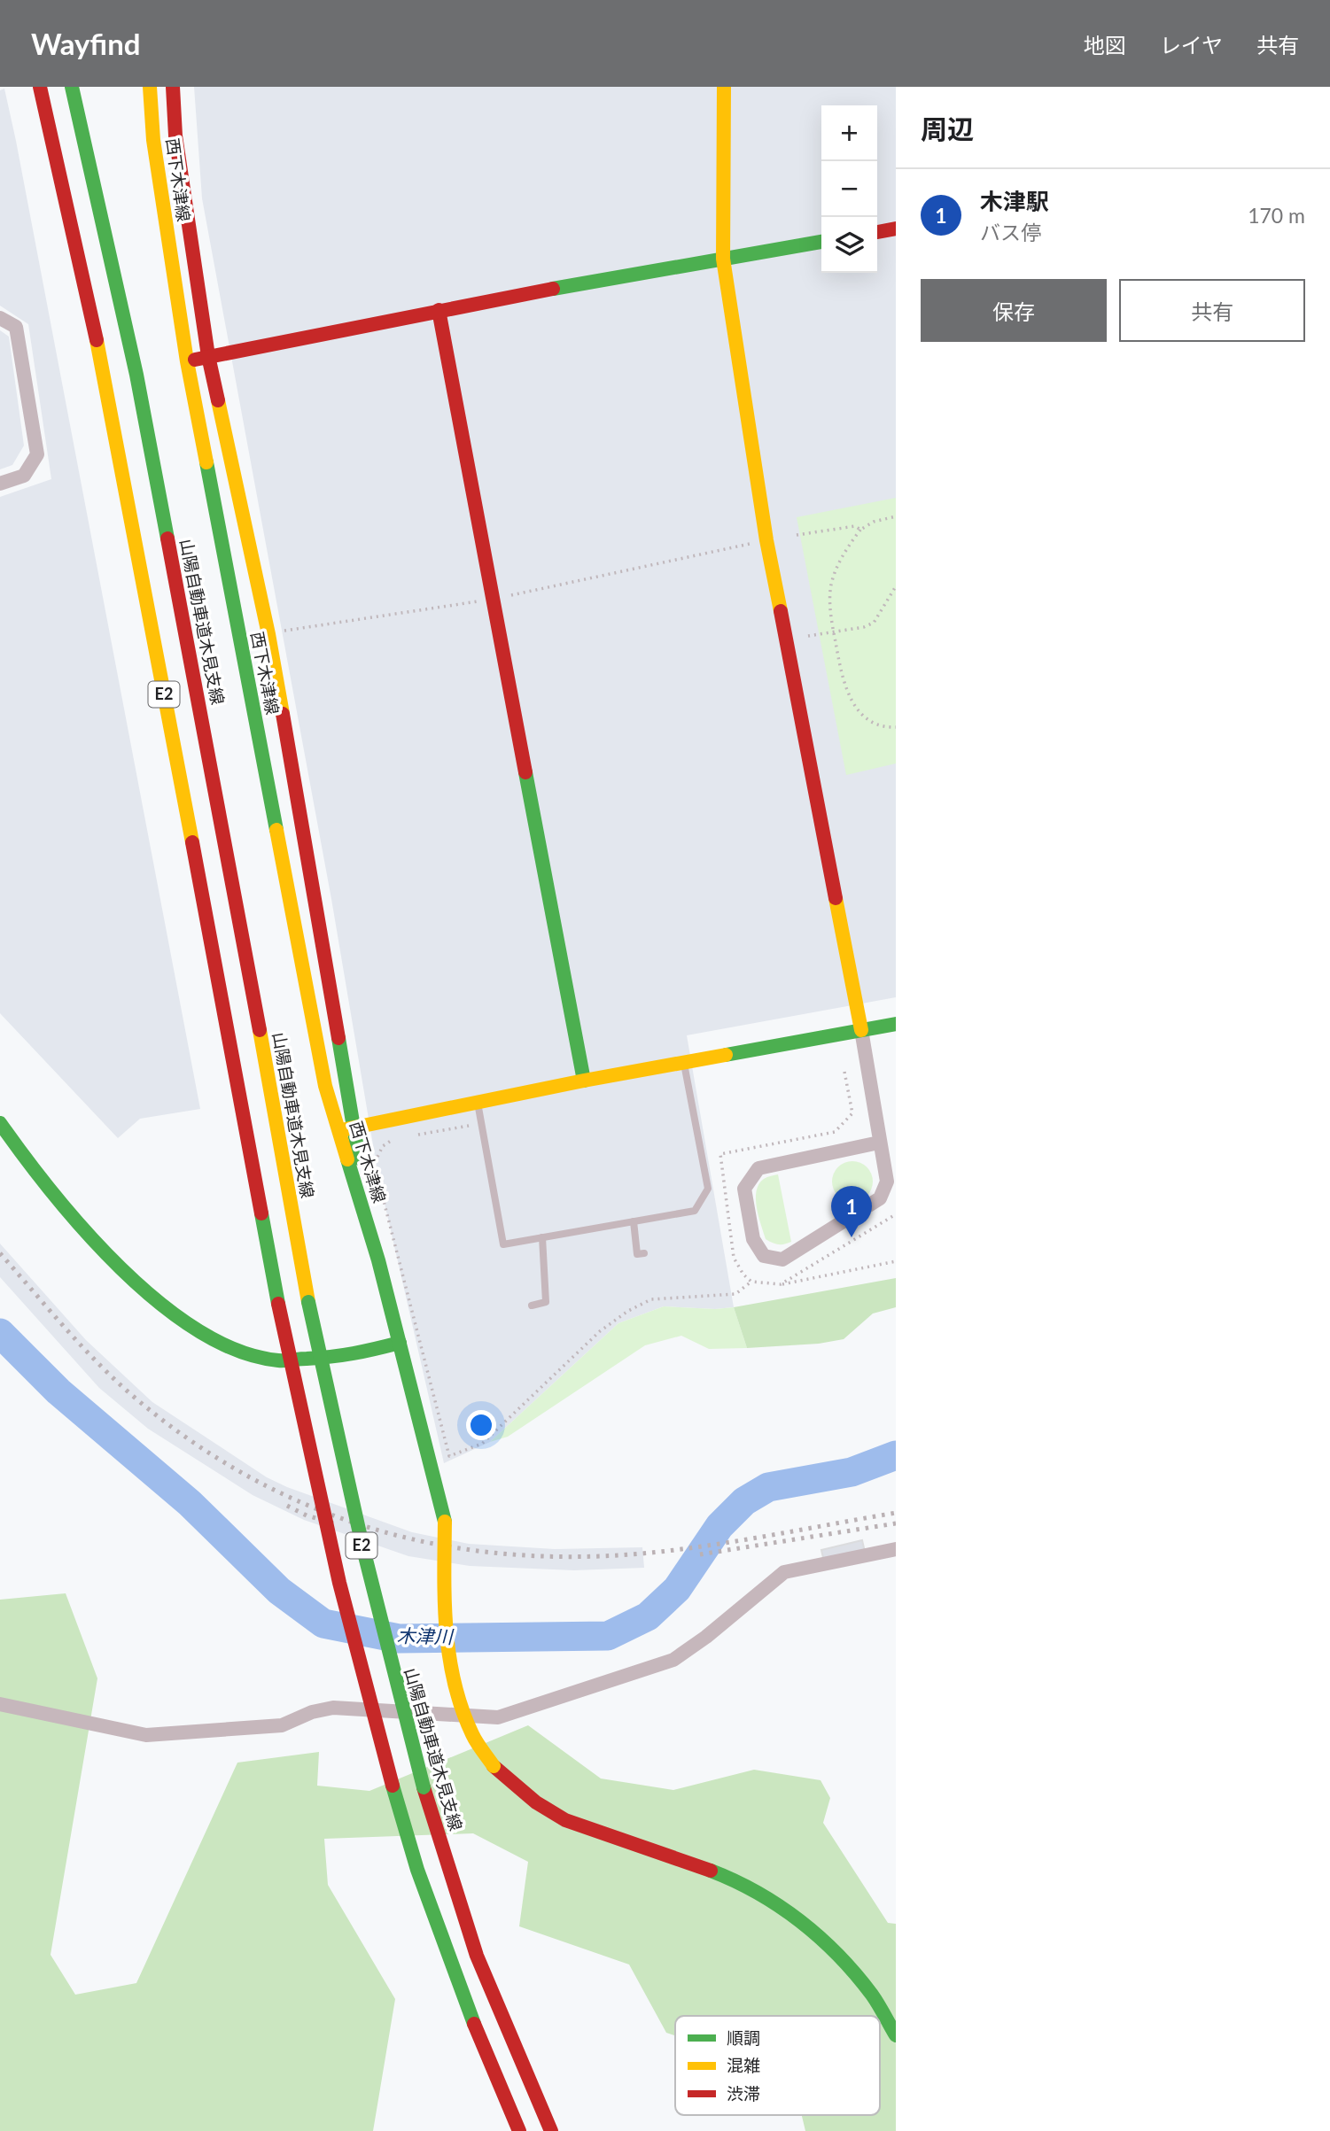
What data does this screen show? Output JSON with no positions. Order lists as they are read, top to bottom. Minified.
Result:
{"streets":{"main road":["西下木津線","山陽自動車道木見支線","E2"]},"water":["木津川"],"legend":["順調","混雑","渋滞"],"page":{"header":"Wayfind","nav":["地図","レイヤ","共有"],"heading":"周辺","map_buttons":["+","−"],"list":[{"mark":"1","name":"木津駅","note":"バス停","value":"170 m"}],"buttons":["保存","共有"],"pins":"1"}}
